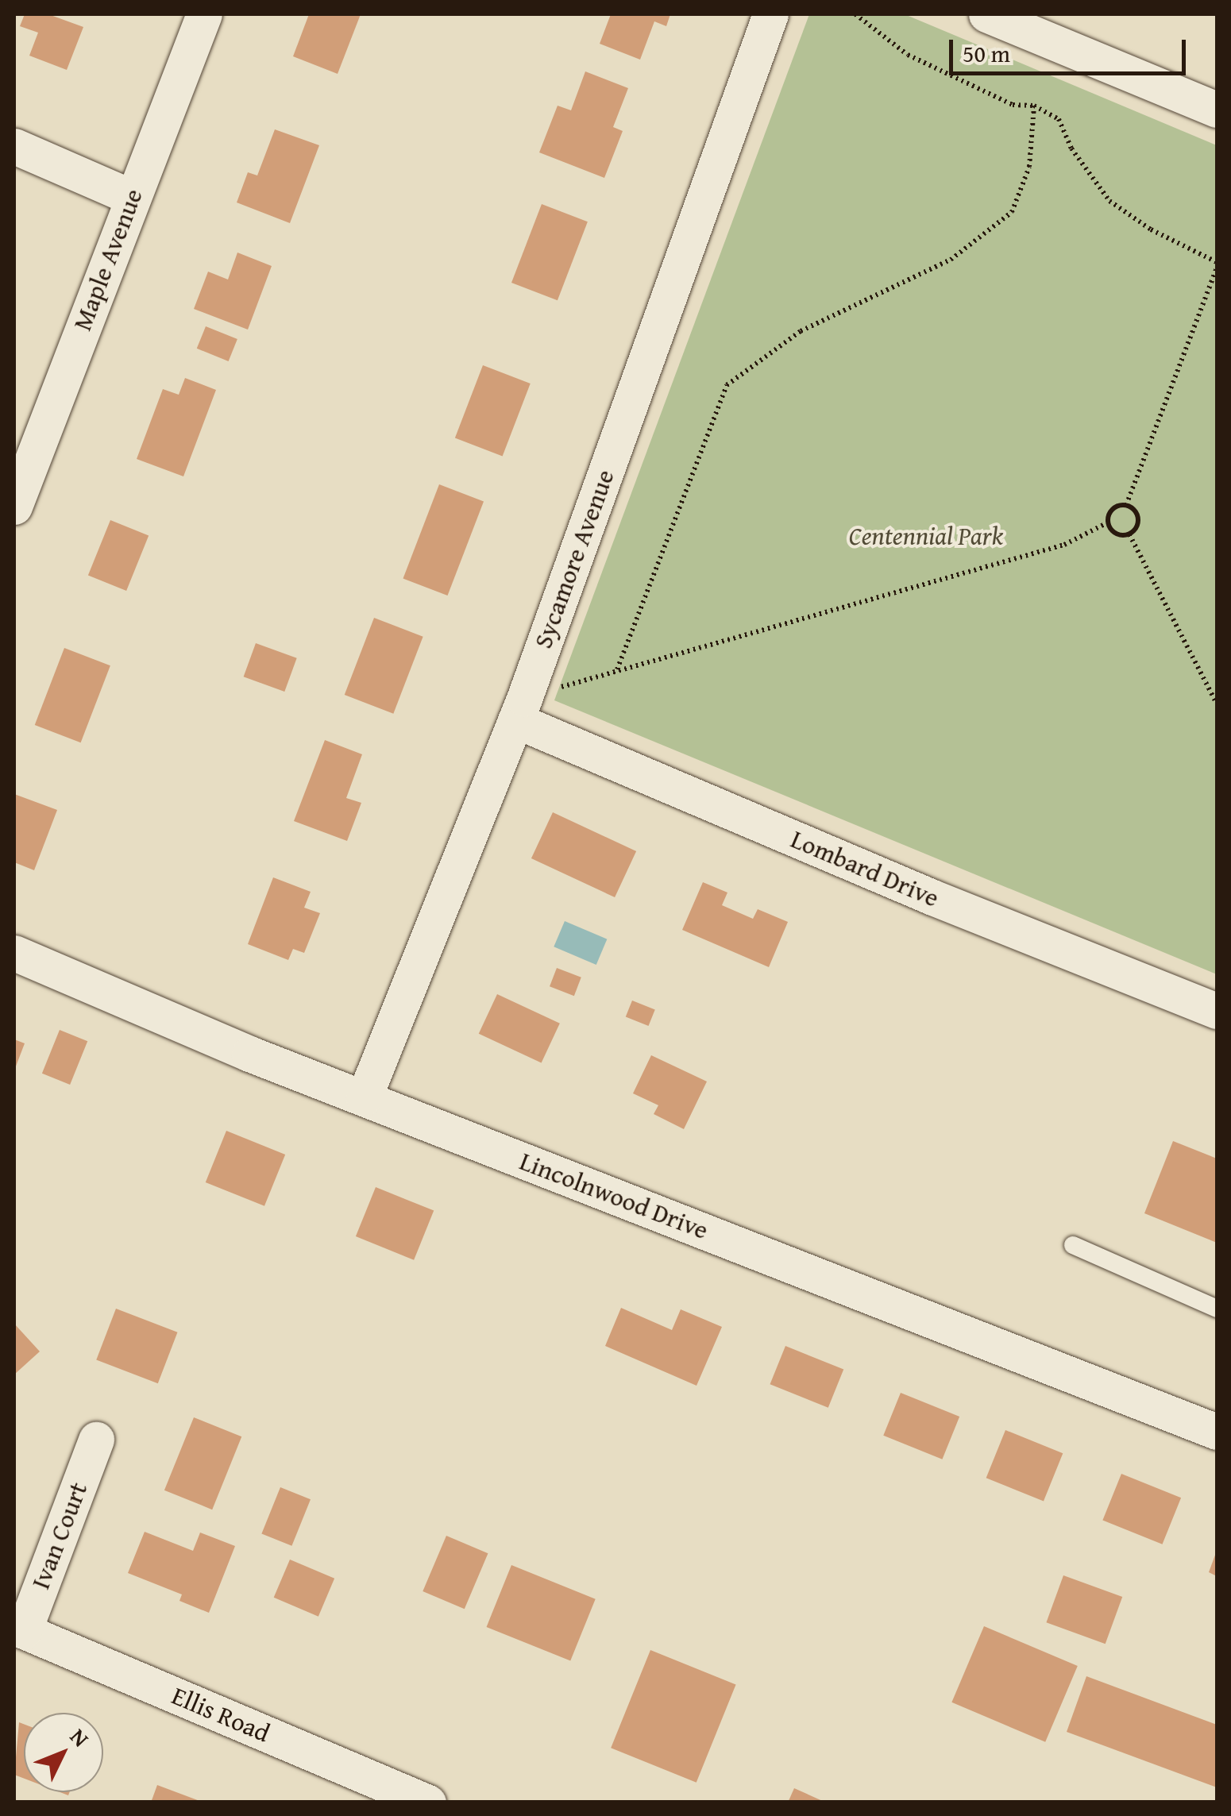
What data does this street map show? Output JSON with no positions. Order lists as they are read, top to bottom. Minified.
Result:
{"streets":{"street":["Maple Avenue","Sycamore Avenue","Lombard Drive","Lincolnwood Drive","Ivan Court","Ellis Road"]},"crossings":[["Sycamore Avenue","Lombard Drive"],["Sycamore Avenue","Lincolnwood Drive"],["Ivan Court","Ellis Road"]],"parks":["Centennial Park"],"scale_bar":"50 m","north":"top right"}
